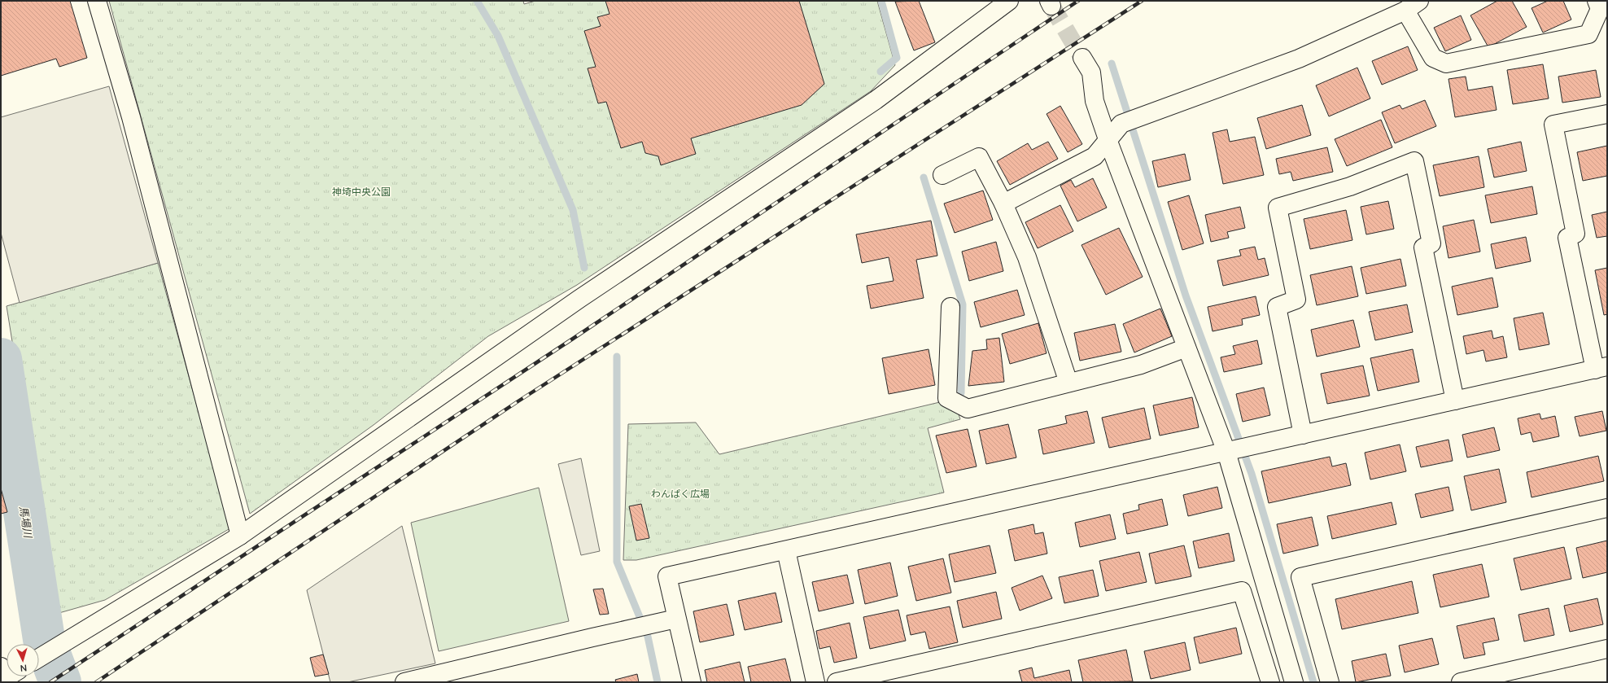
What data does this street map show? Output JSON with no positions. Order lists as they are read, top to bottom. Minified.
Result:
{"water":["馬場川"],"parks":["神埼中央公園","わんぱく広場"],"north":"bottom"}
